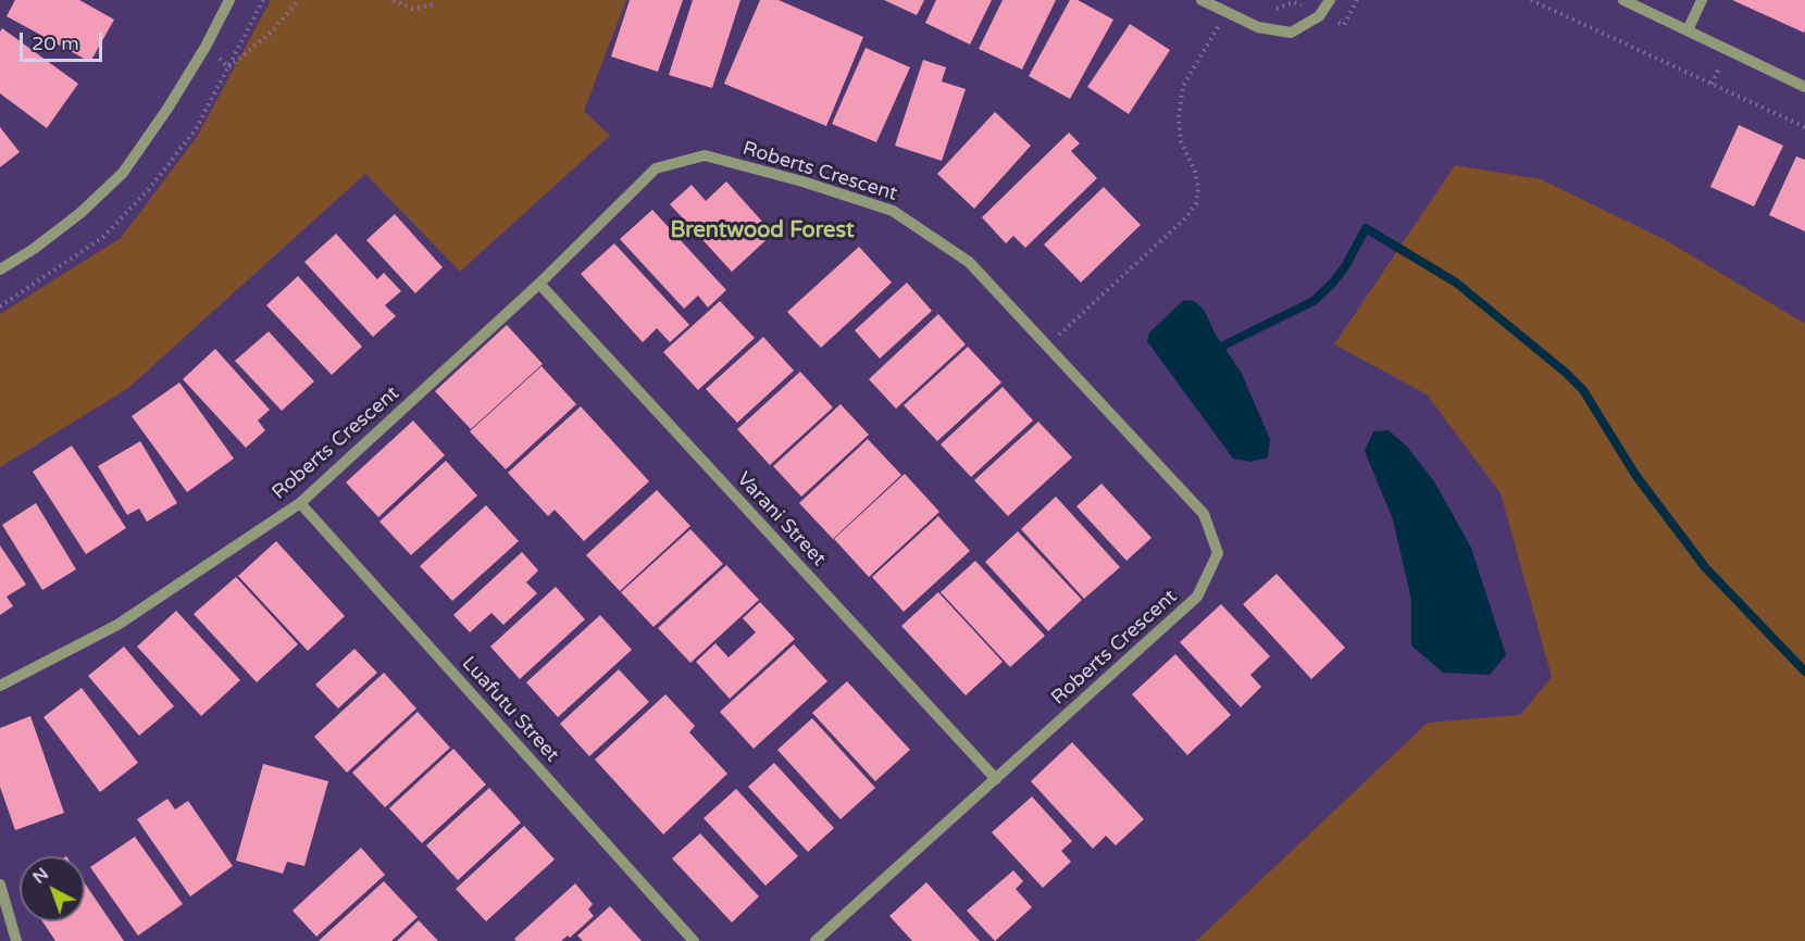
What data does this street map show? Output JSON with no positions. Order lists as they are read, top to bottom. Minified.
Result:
{"streets":{"street":["Roberts Crescent","Varani Street","Luafutu Street"]},"crossings":[["Roberts Crescent","Varani Street"],["Roberts Crescent","Luafutu Street"]],"districts":["Brentwood Forest"],"scale_bar":"20 m","north":"top left"}
